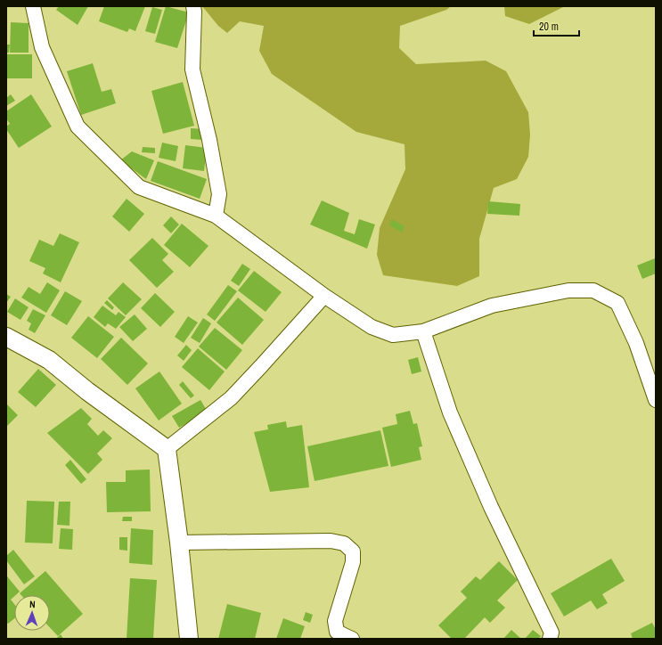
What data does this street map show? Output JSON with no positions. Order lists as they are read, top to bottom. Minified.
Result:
{"scale_bar":"20 m","north":"top"}
